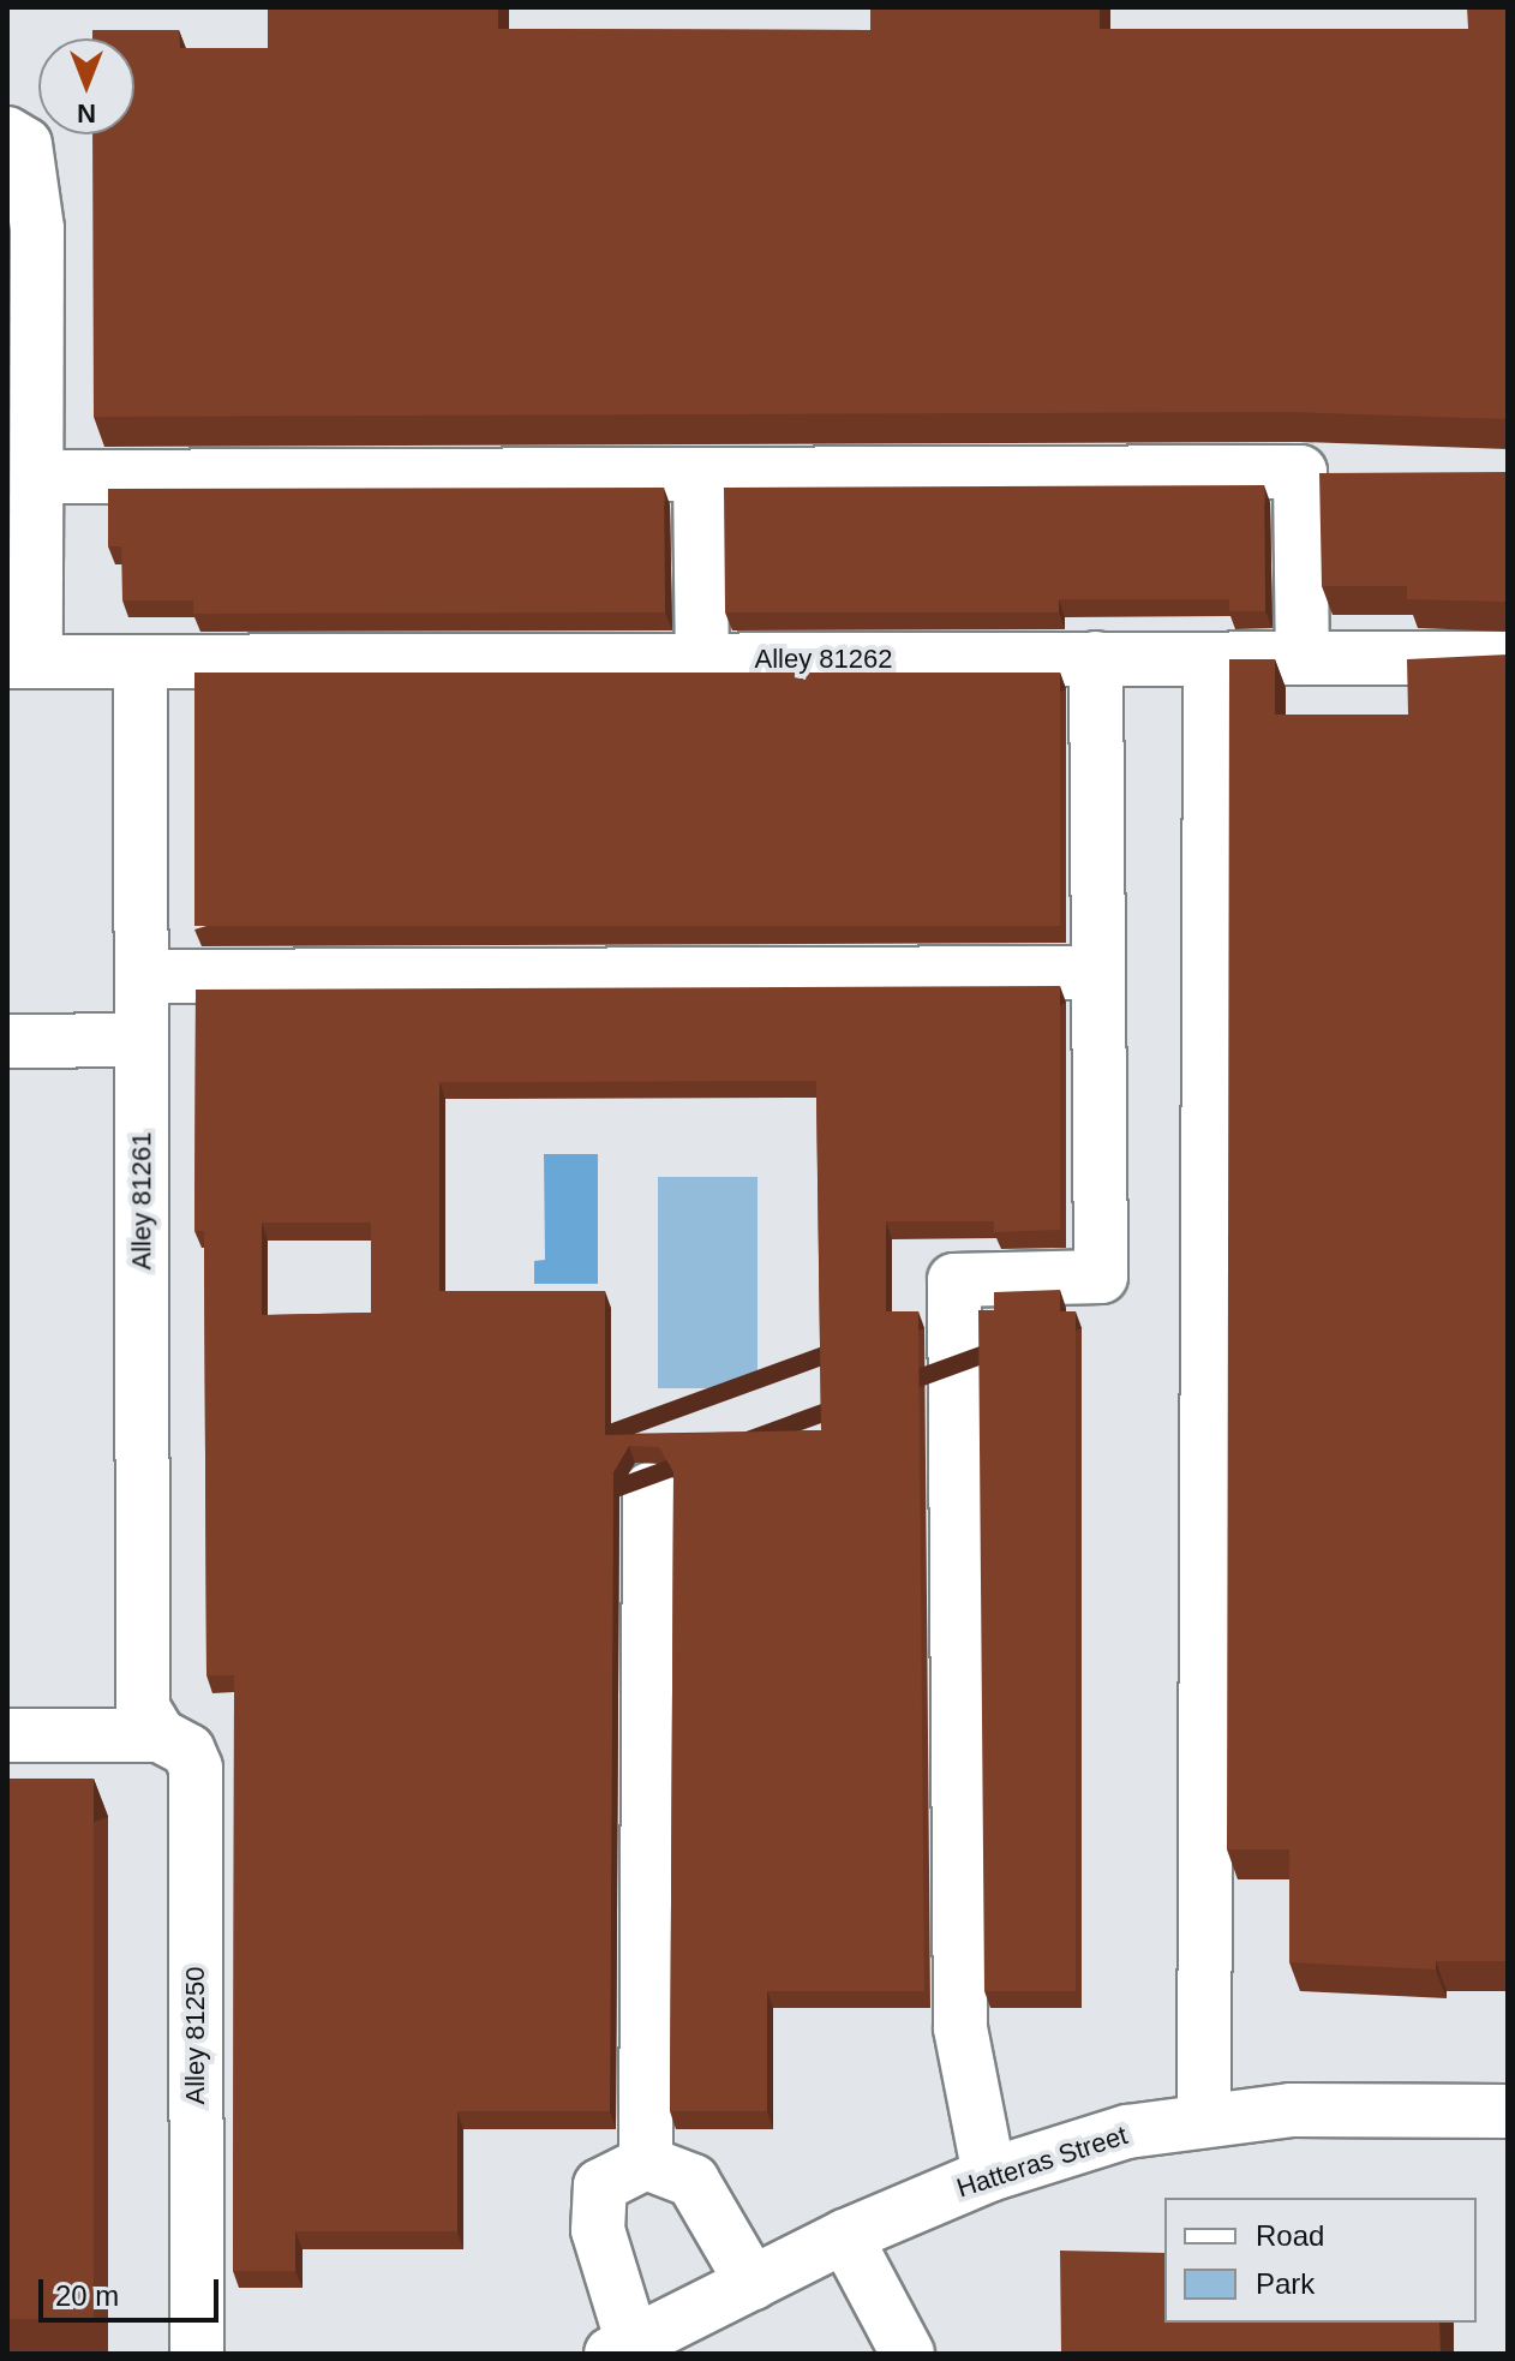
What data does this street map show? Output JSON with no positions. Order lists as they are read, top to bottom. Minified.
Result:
{"streets":{"street":["Alley 81262","Alley 81261","Alley 81250","Hatteras Street"]},"crossings":[["Alley 81262","Alley 81261"],["Alley 81261","Alley 81250"]],"legend":["Road","Park"],"scale_bar":"20 m","north":"bottom"}
